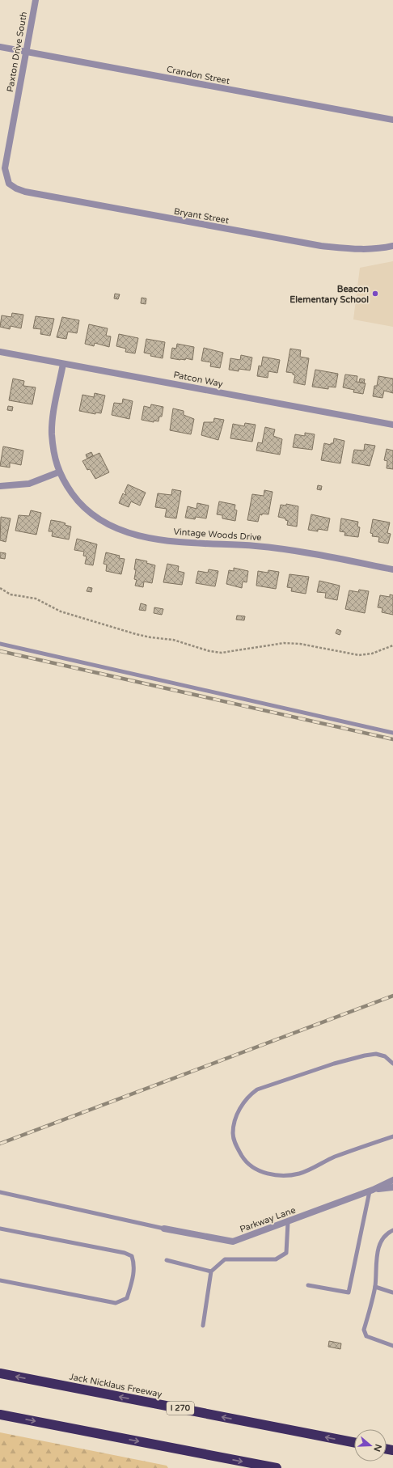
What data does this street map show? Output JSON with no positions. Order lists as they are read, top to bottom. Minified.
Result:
{"streets":{"highway":["Jack Nicklaus Freeway","I 270"],"street":["Paxton Drive South","Crandon Street","Bryant Street","Patcon Way","Vintage Woods Drive","Parkway Lane"]},"crossings":[["Paxton Drive South","Crandon Street"],["Paxton Drive South","Bryant Street"],["Patcon Way","Vintage Woods Drive"]],"places":["Beacon Elementary School"],"north":"right"}
